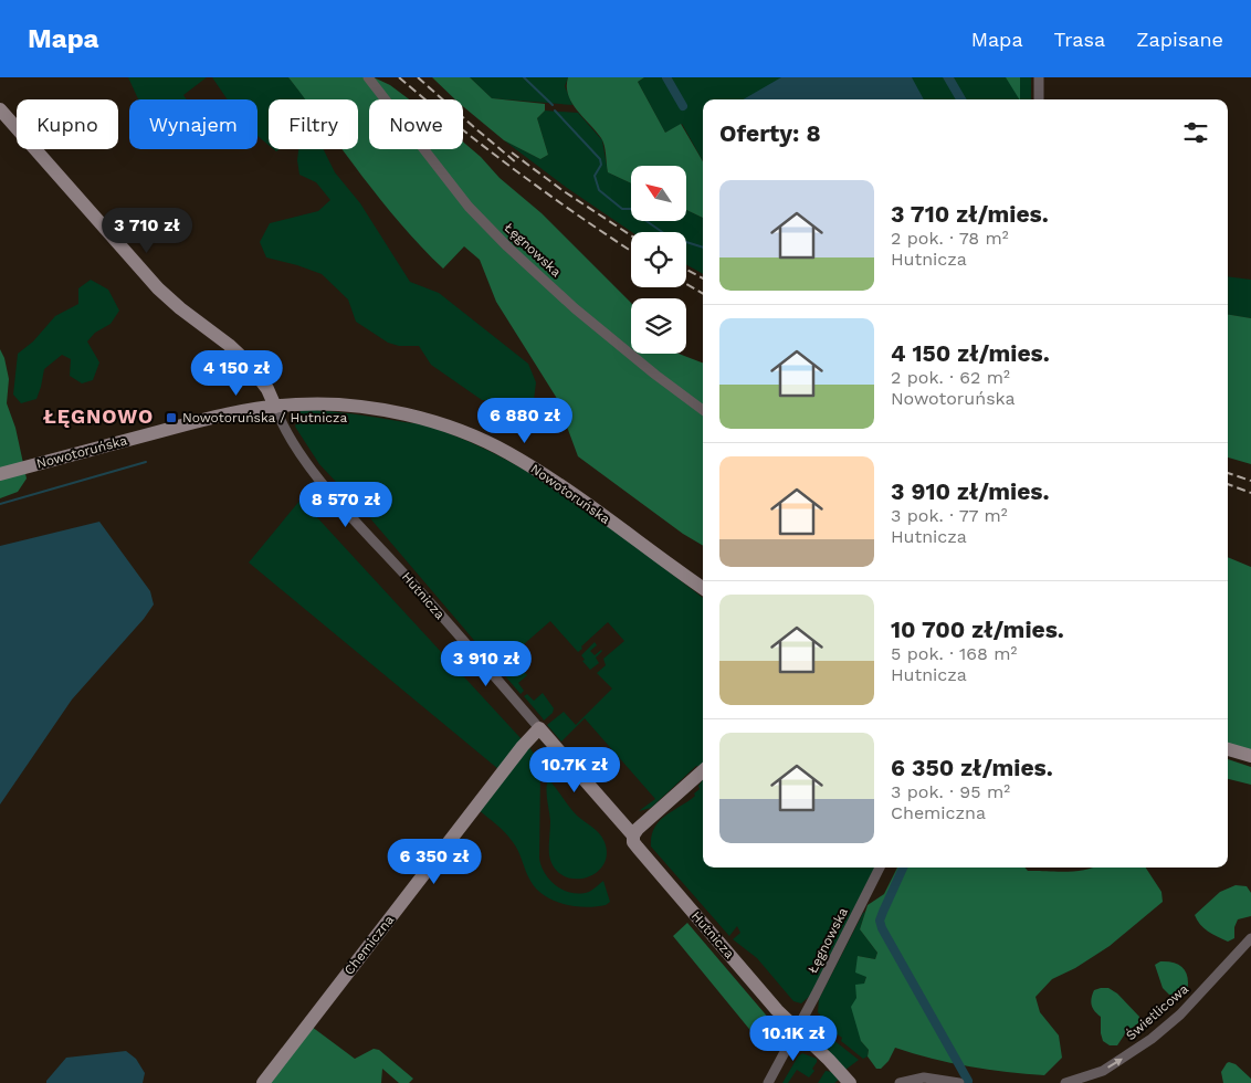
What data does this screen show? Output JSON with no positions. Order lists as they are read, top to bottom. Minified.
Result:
{"streets":{"street":["Łęgnowska","Nowotoruńska","Hutnicza","Chemiczna","Świetlicowa"]},"crossings":[["Łęgnowska","Hutnicza"],["Nowotoruńska","Hutnicza"],["Hutnicza","Chemiczna"]],"one_way":["Świetlicowa"],"districts":["ŁĘGNOWO"],"places":{"transit":["Nowotoruńska / Hutnicza"]},"north":"top left","page":{"header":"Mapa","nav":["Mapa","Trasa","Zapisane"],"chip":["Kupno","Wynajem","Filtry","Nowe"],"heading":"Oferty: 8","list":[{"name":"3 710 zł/mies.","note":"2 pok. · 78 m² · Hutnicza"},{"name":"4 150 zł/mies.","note":"2 pok. · 62 m² · Nowotoruńska"},{"name":"3 910 zł/mies.","note":"3 pok. · 77 m² · Hutnicza"},{"name":"10 700 zł/mies.","note":"5 pok. · 168 m² · Hutnicza"},{"name":"6 350 zł/mies.","note":"3 pok. · 95 m² · Chemiczna"}],"price":["3 710 zł","4 150 zł","6 880 zł","8 570 zł","3 910 zł","10.7K zł","6 350 zł","10.1K zł"]}}
